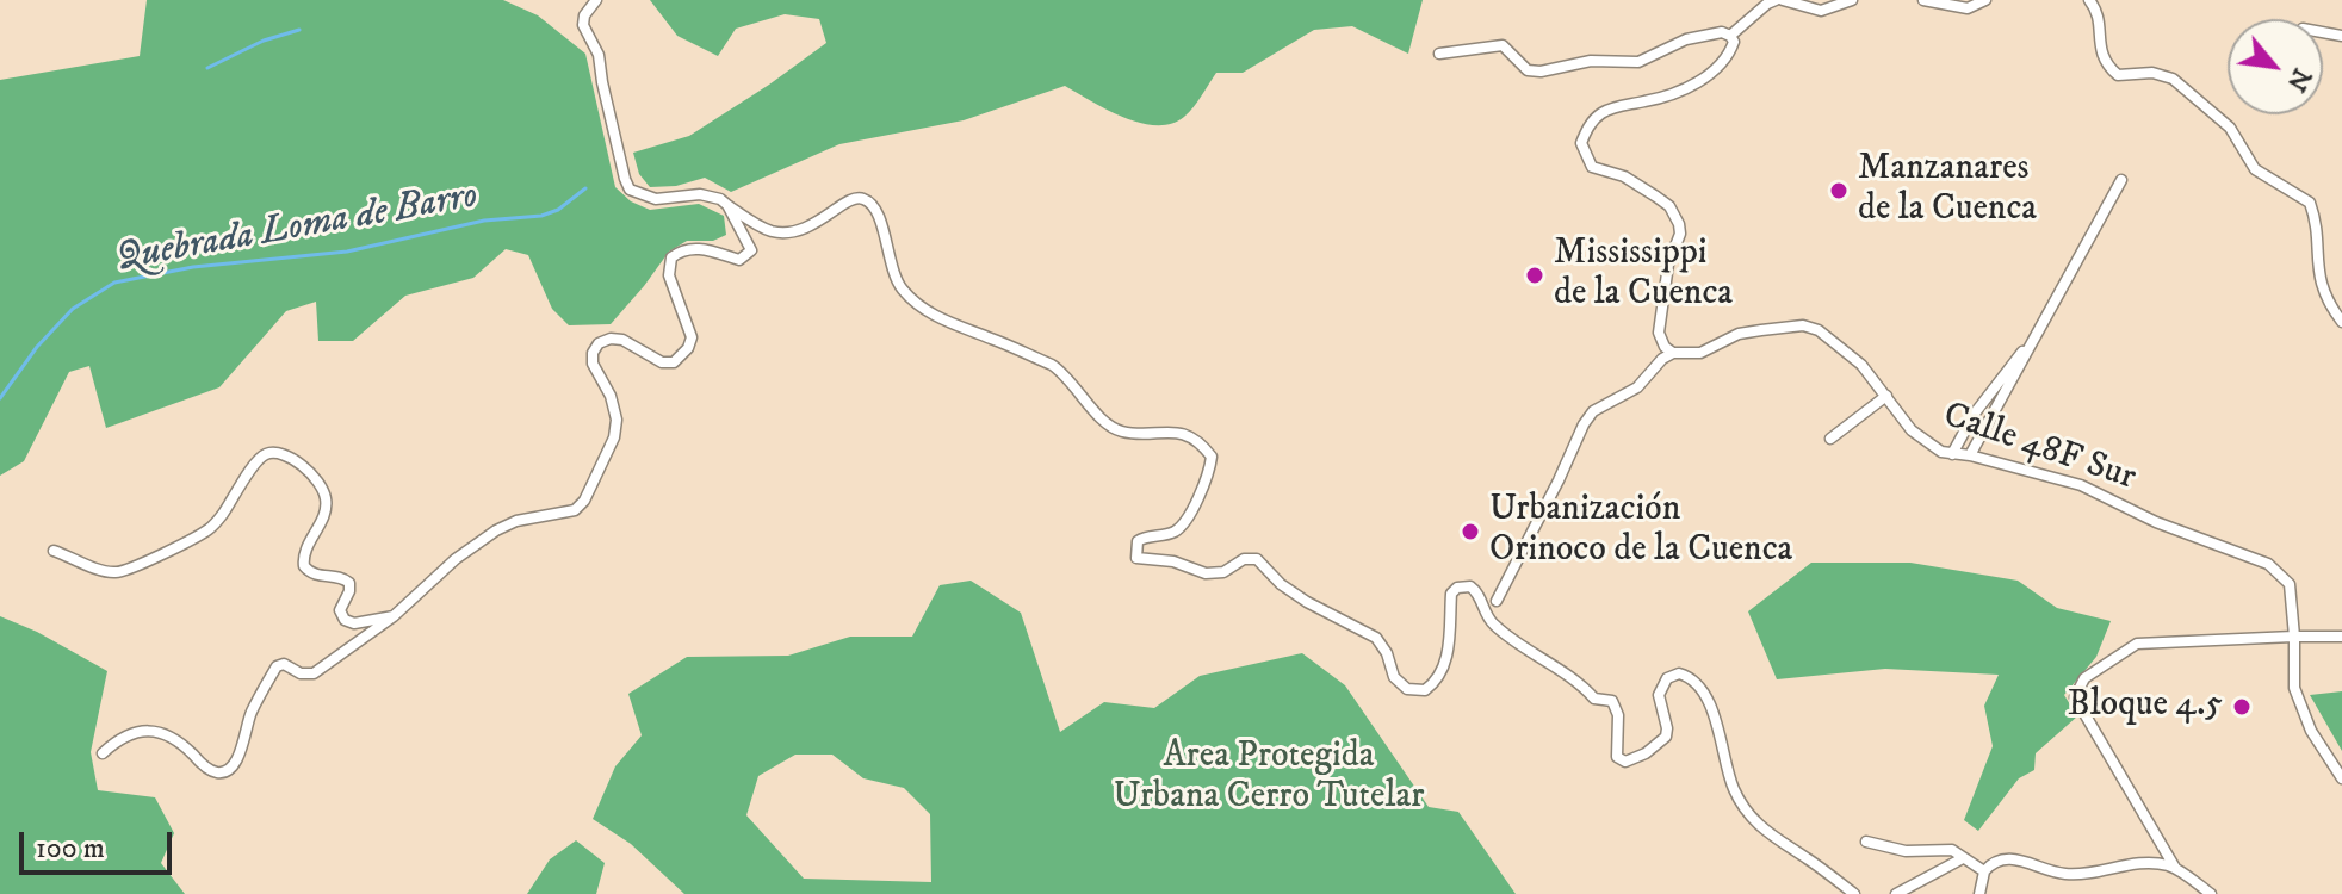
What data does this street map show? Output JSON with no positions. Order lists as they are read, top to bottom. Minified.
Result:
{"streets":{"street":["Calle 48F Sur"]},"water":["Quebrada Loma de Barro"],"parks":["Area Protegida Urbana Cerro Tutelar"],"places":["Manzanares de la Cuenca","Mississippi de la Cuenca","Urbanización Orinoco de la Cuenca","Bloque 4.5"],"scale_bar":"100 m","north":"bottom right"}
